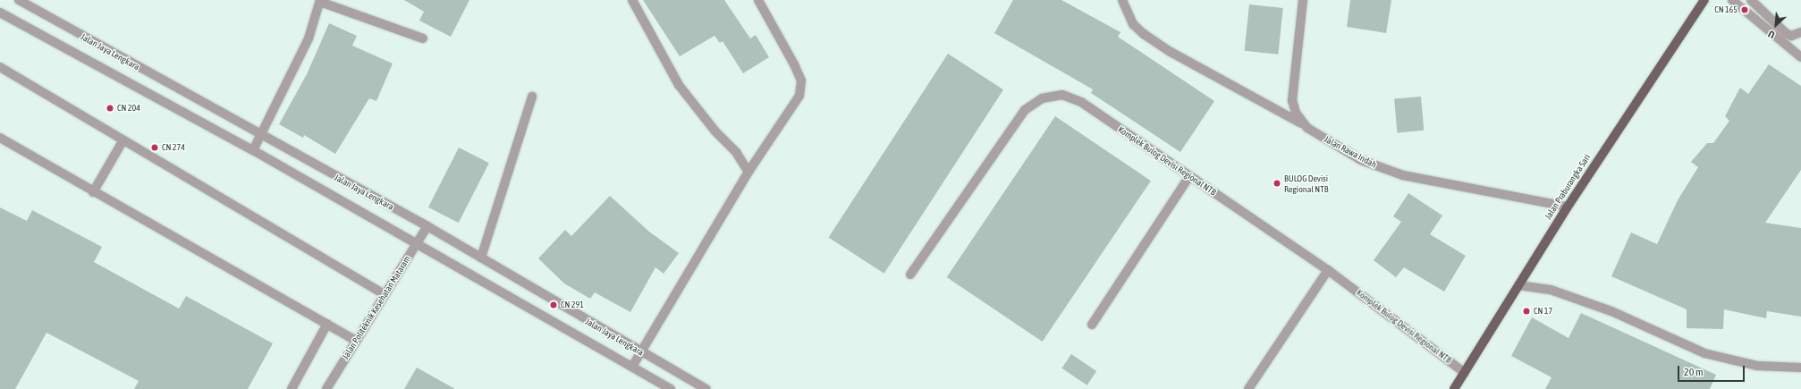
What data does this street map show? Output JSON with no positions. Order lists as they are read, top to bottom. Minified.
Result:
{"streets":{"main road":["Jalan Praburangka Sari"],"street":["Jalan Jaya Lengkara","Jalan Rawa Indah","Komplek Bulog Devisi Regional NTB","Jalan Politeknik Kesehatan Mataram"]},"crossings":[["Jalan Jaya Lengkara","Jalan Politeknik Kesehatan Mataram"],["Jalan Rawa Indah","Jalan Praburangka Sari"],["Komplek Bulog Devisi Regional NTB","Jalan Praburangka Sari"]],"places":["CN 165","CN 204","CN 274","BULOG Devisi Regional NTB","CN 291","CN 17"],"scale_bar":"20 m","north":"bottom left"}
